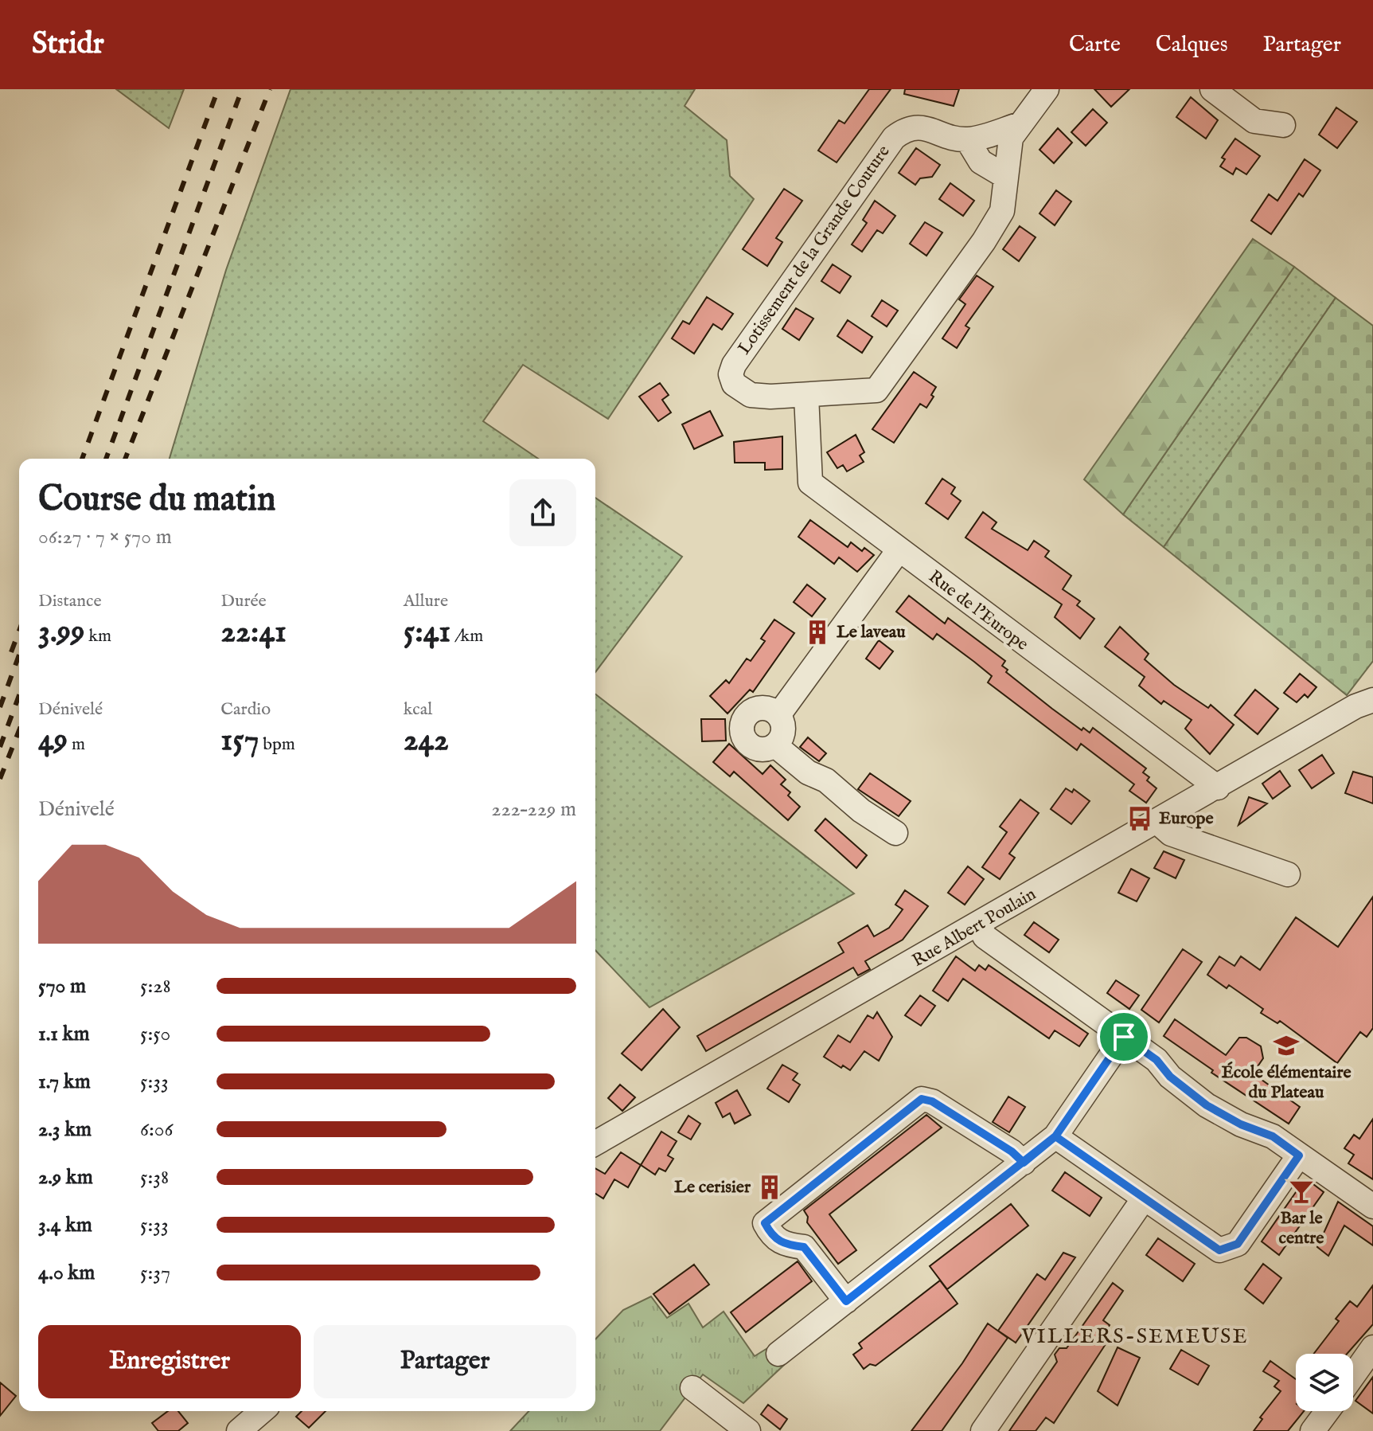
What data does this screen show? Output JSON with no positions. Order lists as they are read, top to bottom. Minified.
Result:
{"streets":{"street":["Lotissement de la Grande Couture","Rue de l'Europe","Rue Albert Poulain"]},"crossings":[["Lotissement de la Grande Couture","Rue de l'Europe"],["Rue de l'Europe","Rue Albert Poulain"]],"districts":["VILLERS-SEMEUSE"],"places":{"building":["Le laveau","Le cerisier"],"bus stop":["Europe"],"school or university":["École élémentaire du Plateau"],"bar":["Bar le centre"]},"page":{"header":"Stridr","nav":["Carte","Calques","Partager"],"heading":["Course du matin","06:27 · 7 × 570 m"],"stats":[["Distance","3.99 km"],["Durée","22:41"],["Allure","5:41 /km"],["Dénivelé","49 m"],["Cardio","157 bpm"],["kcal","242"]],"chart":["Dénivelé","222–229 m"],"list":[{"name":"570 m","note":"5:28"},{"name":"1.1 km","note":"5:50"},{"name":"1.7 km","note":"5:33"},{"name":"2.3 km","note":"6:06"},{"name":"2.9 km","note":"5:38"},{"name":"3.4 km","note":"5:33"},{"name":"4.0 km","note":"5:37"}],"buttons":["Enregistrer","Partager"]}}
